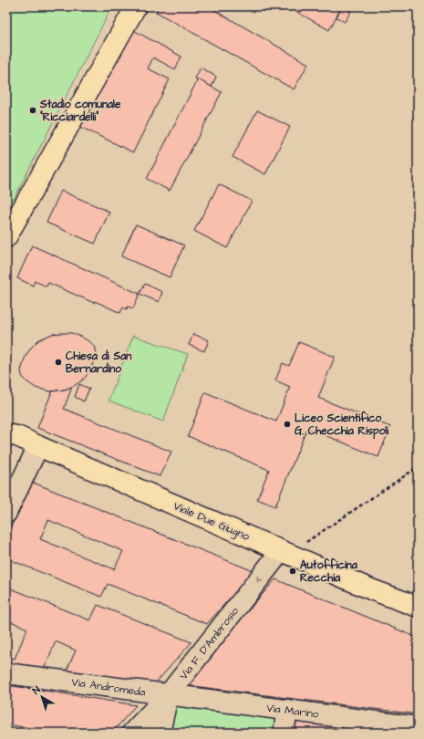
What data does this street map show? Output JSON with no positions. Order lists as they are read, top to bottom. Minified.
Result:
{"streets":{"main road":["Viale Due Giugno"],"street":["Via F. D'Ambrosio","Via Andromeda","Via Marino"]},"crossings":[["Viale Due Giugno","Via F. D'Ambrosio"],["Via F. D'Ambrosio","Via Andromeda"],["Via F. D'Ambrosio","Via Marino"],["Via Andromeda","Via Marino"]],"one_way":["Via F. D'Ambrosio"],"places":["Stadio comunale \"Ricciardelli\"","Chiesa di San Bernardino","Liceo Scientifico G. Checchia Rispoli","Autofficina Recchia"],"north":"top left"}
